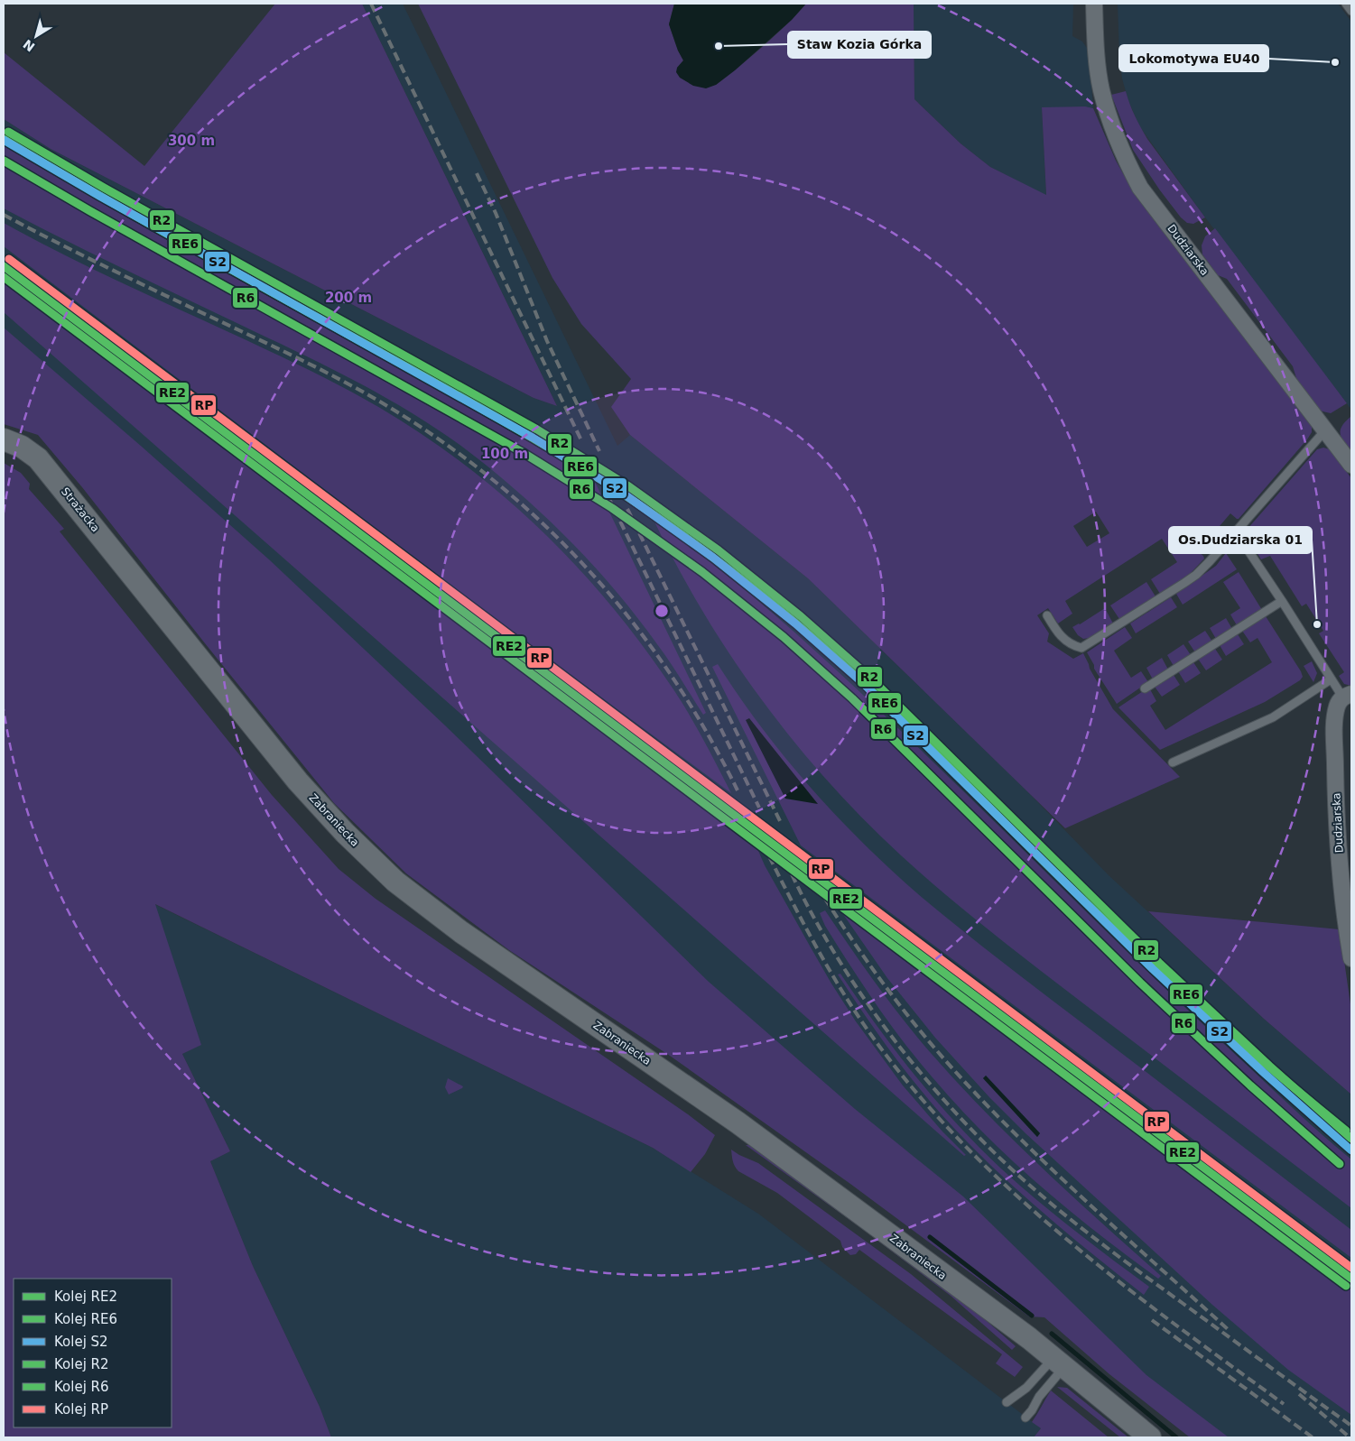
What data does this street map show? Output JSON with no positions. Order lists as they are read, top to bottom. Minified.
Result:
{"streets":{"main road":["Strażacka","Zabraniecka"],"street":["Dudziarska"]},"crossings":[["Strażacka","Zabraniecka"]],"places":["Staw Kozia Górka","Lokomotywa EU40","Os.Dudziarska 01"],"lines":["rail line R2","rail line RE6","rail line S2","rail line R6","rail line RP","rail line RE2"],"legend":["Kolej RE2","Kolej RE6","Kolej S2","Kolej R2","Kolej R6","Kolej RP"],"north":"bottom left","rings":["300 m","200 m","100 m"]}
